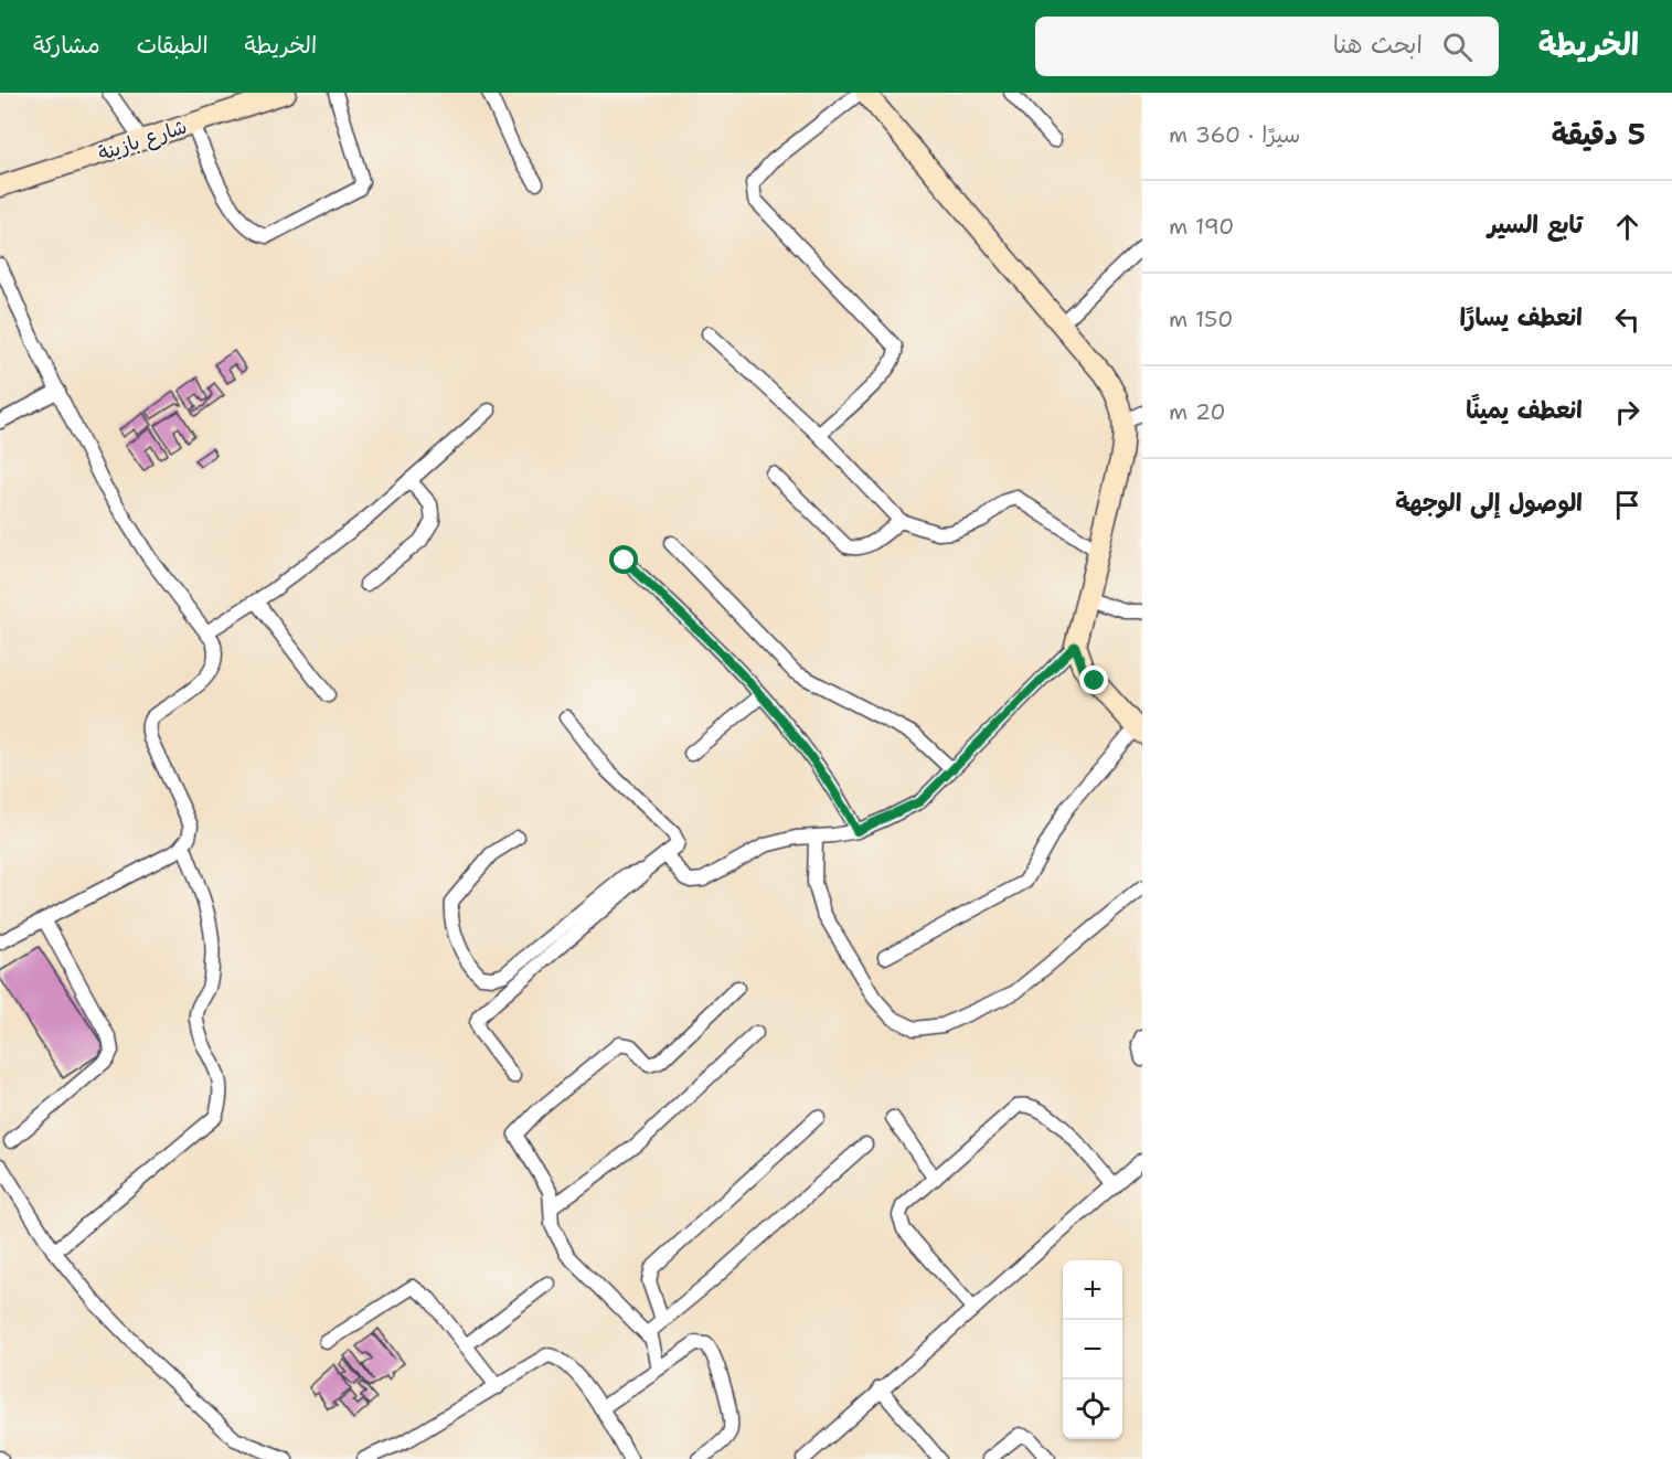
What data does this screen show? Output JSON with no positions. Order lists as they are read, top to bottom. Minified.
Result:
{"streets":{"street":["شارع بازينة"]},"page":{"header":"الخريطة","search":"ابحث هنا","nav":["الخريطة","الطبقات","مشاركة"],"heading":["5 دقيقة","سيرًا · 360 m"],"list":[["تابع السير","190 m"],["انعطف يسارًا","150 m"],["انعطف يمينًا","20 m"],"الوصول إلى الوجهة"],"map_buttons":["+","−"]}}
